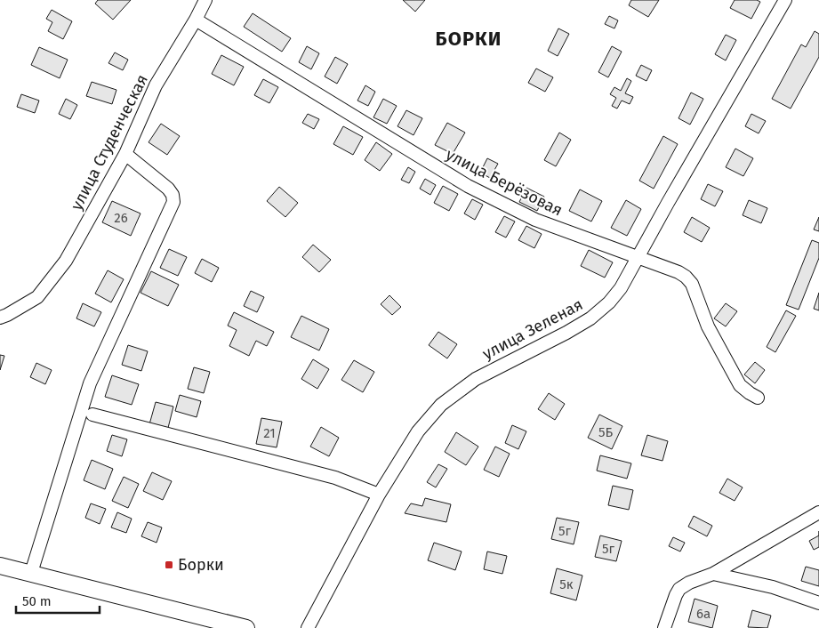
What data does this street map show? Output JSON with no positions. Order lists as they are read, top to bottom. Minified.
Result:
{"streets":{"street":["улица Студенческая","улица Берёзовая","улица Зеленая"]},"crossings":[["улица Студенческая","улица Берёзовая"],["улица Берёзовая","улица Зеленая"]],"districts":["БОРКИ"],"places":{"transit":["Борки"]},"house_numbers":["26","5Б","21","5г","5г","5к","6а"],"scale_bar":"50 m"}
